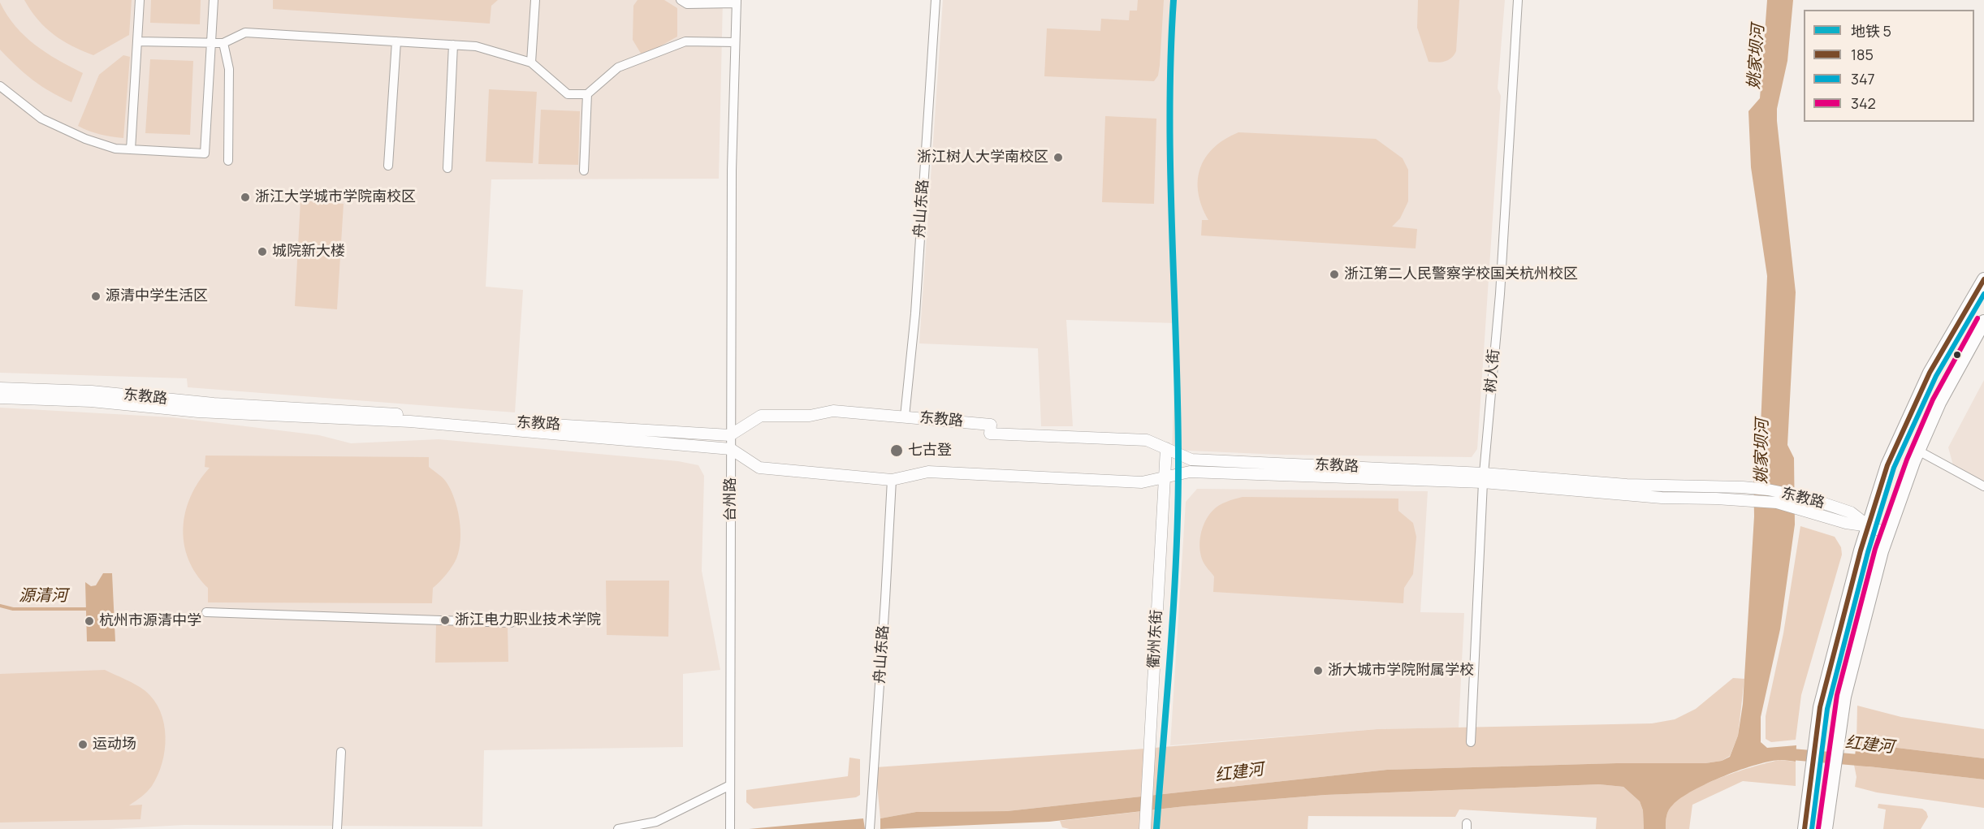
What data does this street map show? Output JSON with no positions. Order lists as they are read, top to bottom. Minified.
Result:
{"streets":{"street":["舟山东路","树人街","东教路","台州路","衢州东街"]},"crossings":[["舟山东路","东教路"],["树人街","东教路"],["东教路","台州路"],["东教路","衢州东街"]],"water":["姚家坝河","源清河","红建河"],"places":["浙江树人大学南校区","浙江大学城市学院南校区","城院新大楼","浙江第二人民警察学校国关杭州校区","源清中学生活区","七古登","浙江电力职业技术学院","杭州市源清中学","浙大城市学院附属学校","运动场"],"lines":["metro line 5","transit line 185","transit line 347","transit line 342"],"legend":["地铁 5","185","347","342"]}
